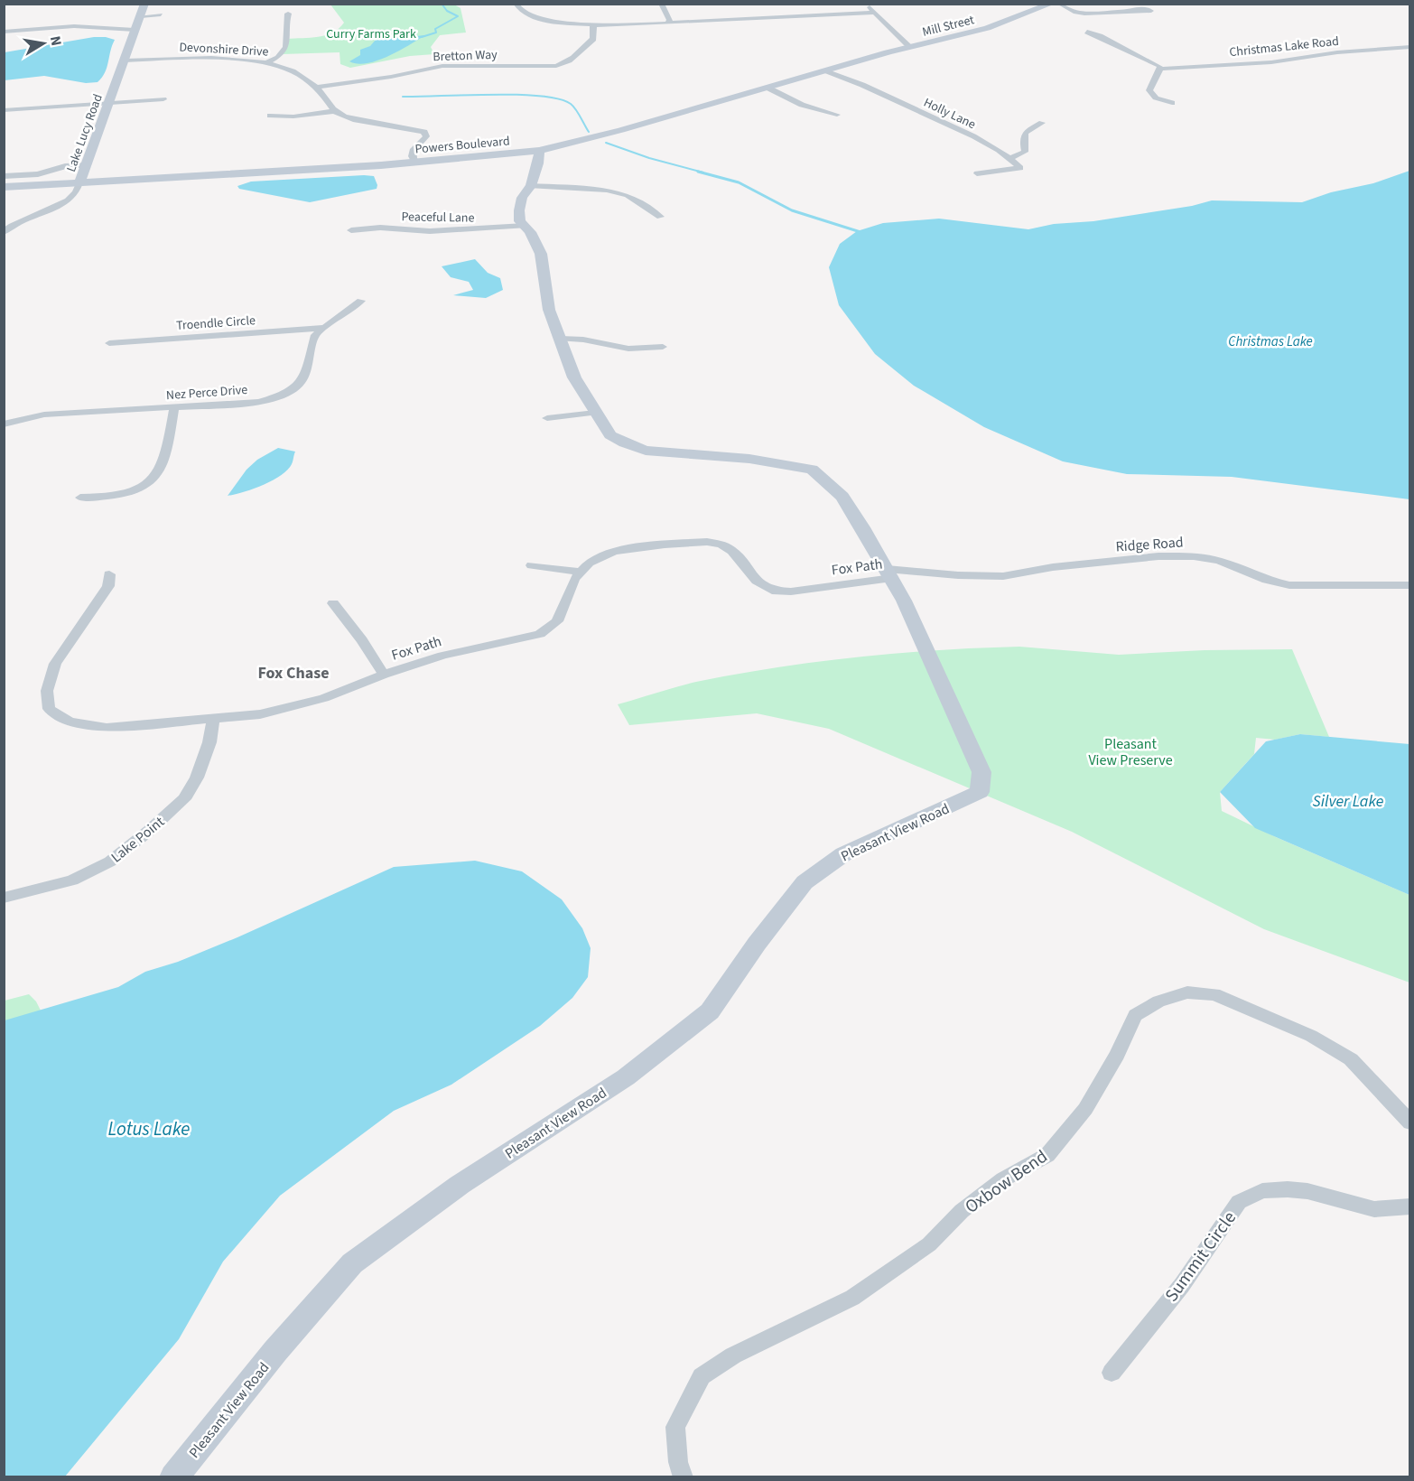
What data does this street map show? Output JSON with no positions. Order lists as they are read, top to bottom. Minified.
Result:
{"streets":{"street":["Mill Street","Christmas Lake Road","Devonshire Drive","Bretton Way","Holly Lane","Lake Lucy Road","Powers Boulevard","Peaceful Lane","Troendle Circle","Nez Perce Drive","Ridge Road","Fox Path","Pleasant View Road","Lake Point","Oxbow Bend","Summit Circle"]},"crossings":[["Mill Street","Powers Boulevard"],["Devonshire Drive","Bretton Way"],["Devonshire Drive","Lake Lucy Road"],["Holly Lane","Powers Boulevard"],["Lake Lucy Road","Powers Boulevard"],["Powers Boulevard","Pleasant View Road"],["Peaceful Lane","Pleasant View Road"],["Troendle Circle","Nez Perce Drive"],["Ridge Road","Fox Path"],["Ridge Road","Pleasant View Road"],["Fox Path","Pleasant View Road"],["Fox Path","Lake Point"]],"districts":["Fox Chase"],"water":["Christmas Lake","Silver Lake","Lotus Lake"],"parks":["Curry Farms Park","Pleasant View Preserve"],"north":"right"}
